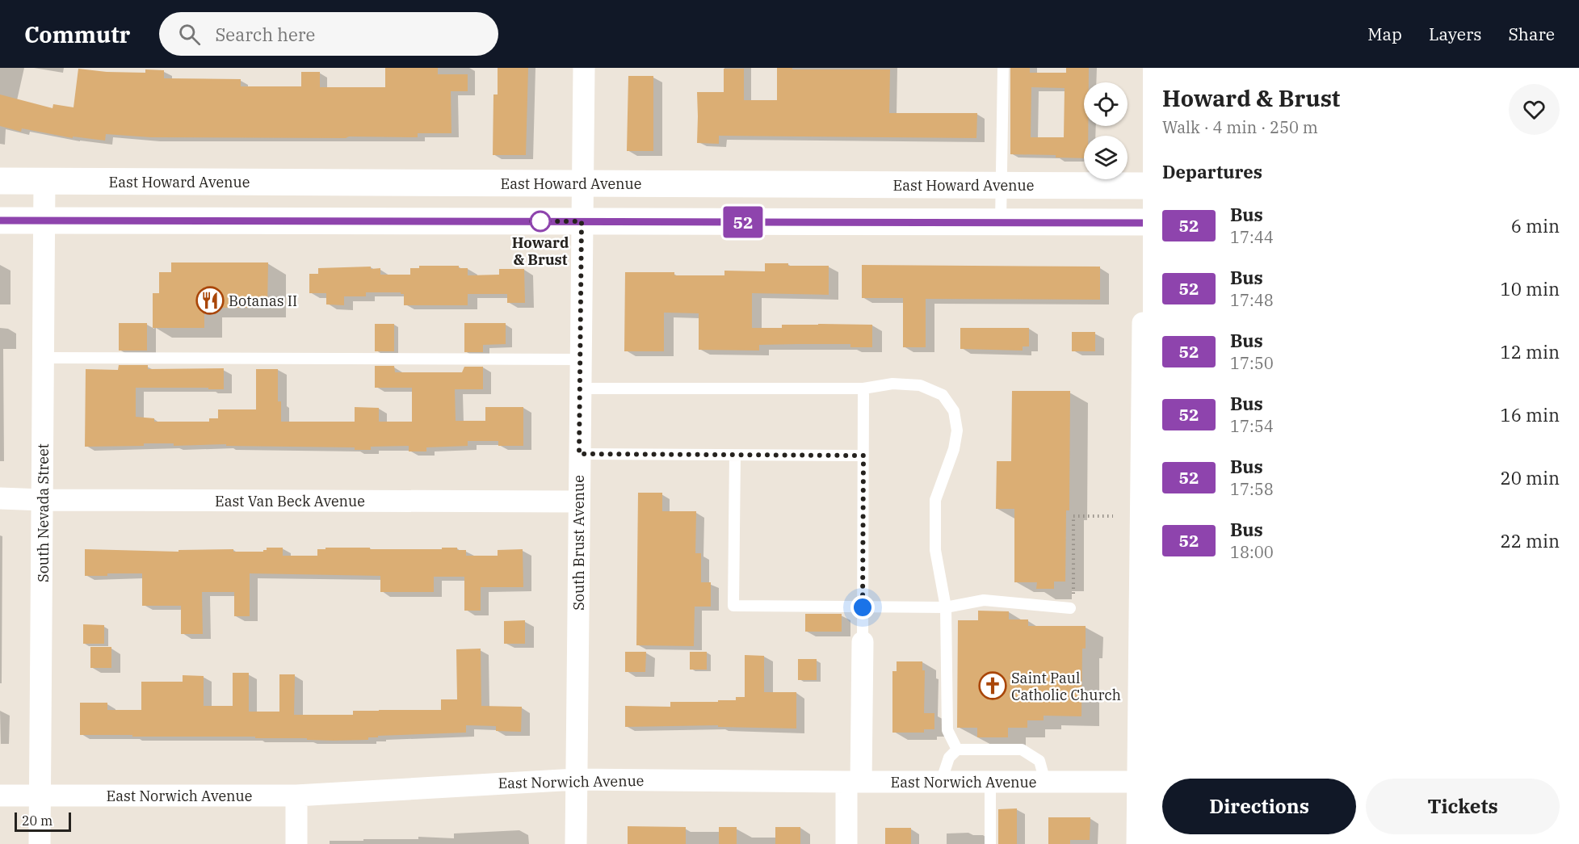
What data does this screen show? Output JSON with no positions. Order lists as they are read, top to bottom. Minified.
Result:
{"streets":{"main road":["East Howard Avenue"],"street":["East Van Beck Avenue","South Nevada Street","South Brust Avenue","East Norwich Avenue"]},"crossings":[["East Howard Avenue","South Nevada Street"],["East Howard Avenue","South Brust Avenue"],["East Van Beck Avenue","South Nevada Street"],["East Van Beck Avenue","South Brust Avenue"],["South Nevada Street","East Norwich Avenue"],["South Brust Avenue","East Norwich Avenue"]],"places":{"other":["Howard & Brust"],"restaurant":["Botanas II"],"church":["Saint Paul Catholic Church"]},"lines":["bus line 52"],"scale_bar":"20 m","page":{"header":"Commutr","search":"Search here","nav":["Map","Layers","Share"],"on_map":"52","heading":[["Howard & Brust","Walk · 4 min · 250 m"],"Departures"],"list":[{"mark":"52","name":"Bus","note":"17:44","value":"6 min"},{"mark":"52","name":"Bus","note":"17:48","value":"10 min"},{"mark":"52","name":"Bus","note":"17:50","value":"12 min"},{"mark":"52","name":"Bus","note":"17:54","value":"16 min"},{"mark":"52","name":"Bus","note":"17:58","value":"20 min"},{"mark":"52","name":"Bus","note":"18:00","value":"22 min"}],"buttons":["Directions","Tickets"],"scale":"20 m"}}
